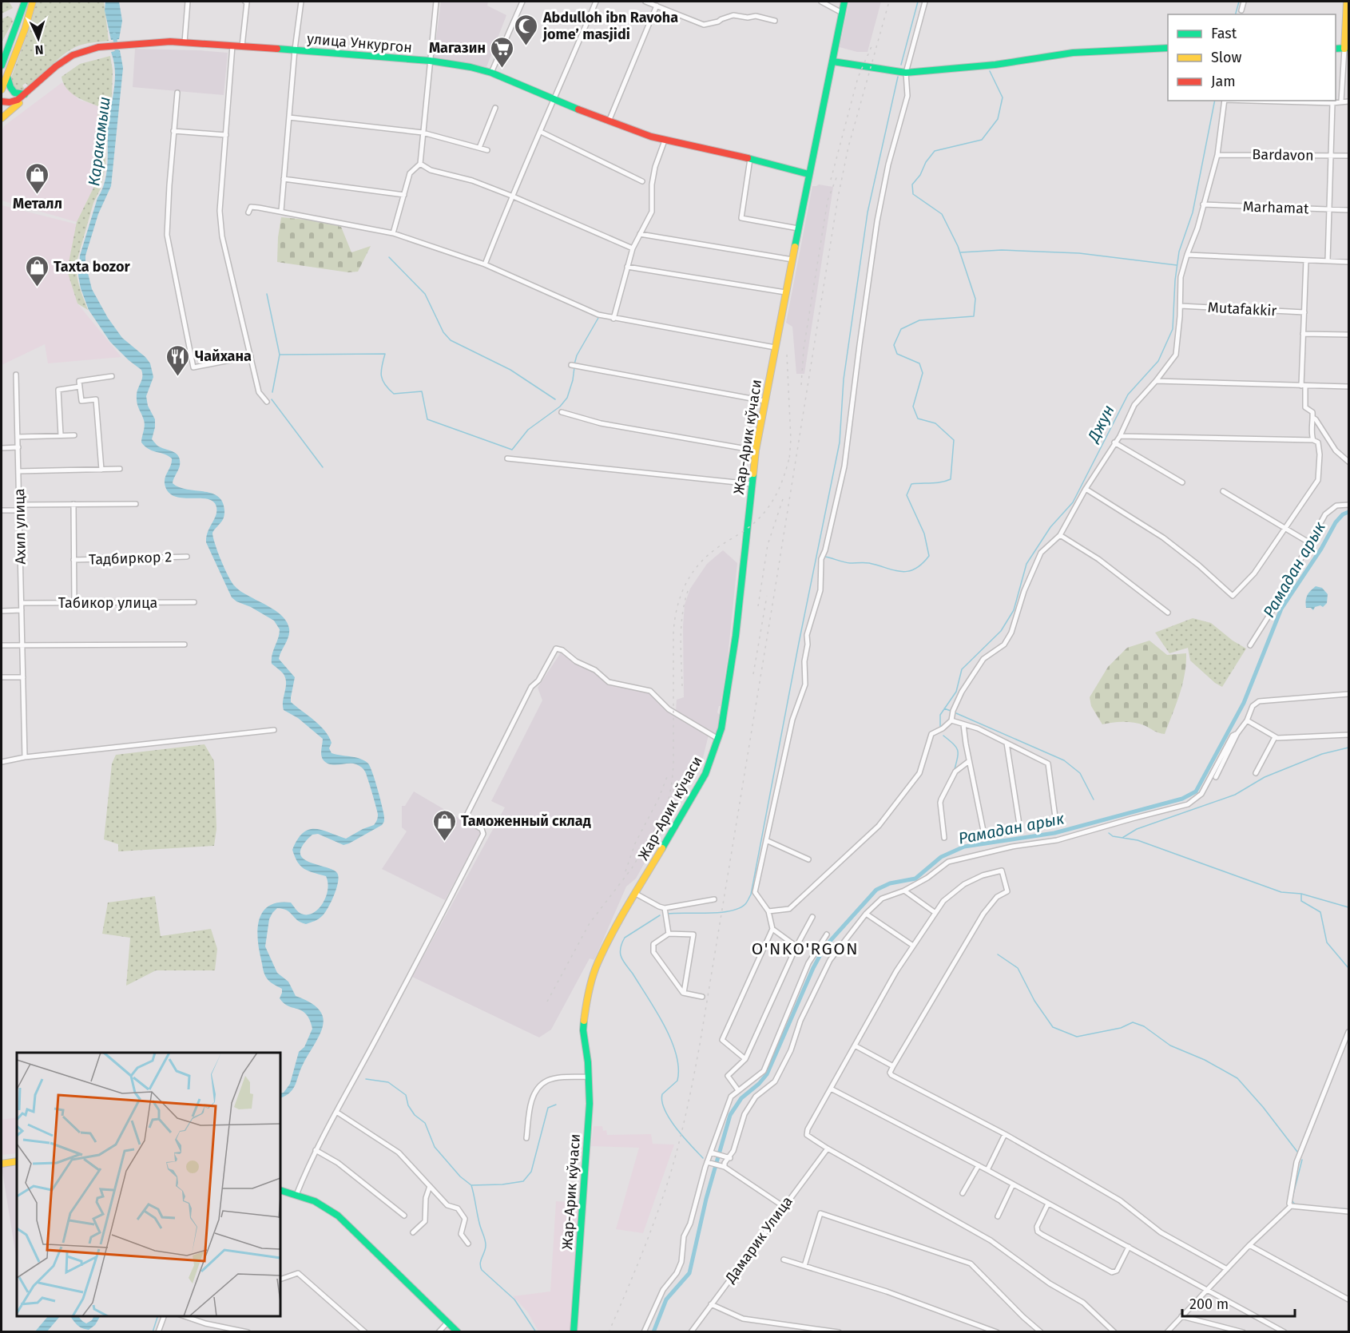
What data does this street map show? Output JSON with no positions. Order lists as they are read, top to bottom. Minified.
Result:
{"streets":{"main road":["улица Ункургон","Жар-Арик кўчаси"],"street":["Bardavon","Marhamat","Mutafakkir","Ахил улица","Тадбиркор 2","Табикор улица","Дамарик Улица"]},"crossings":[["улица Ункургон","Жар-Арик кўчаси"],["Ахил улица","Табикор улица"]],"districts":["O'NKO'RGON"],"water":["Каракамыш","Джун","Рамадан арык"],"places":{"mosque":["Abdulloh ibn Ravoha jome’ masjidi"],"supermarket":["Магазин"],"shop":["Металл","Taxta bozor","Таможенный склад"],"restaurant":["Чайхана"]},"legend":["Fast","Slow","Jam"],"scale_bar":"200 m","north":"bottom"}
